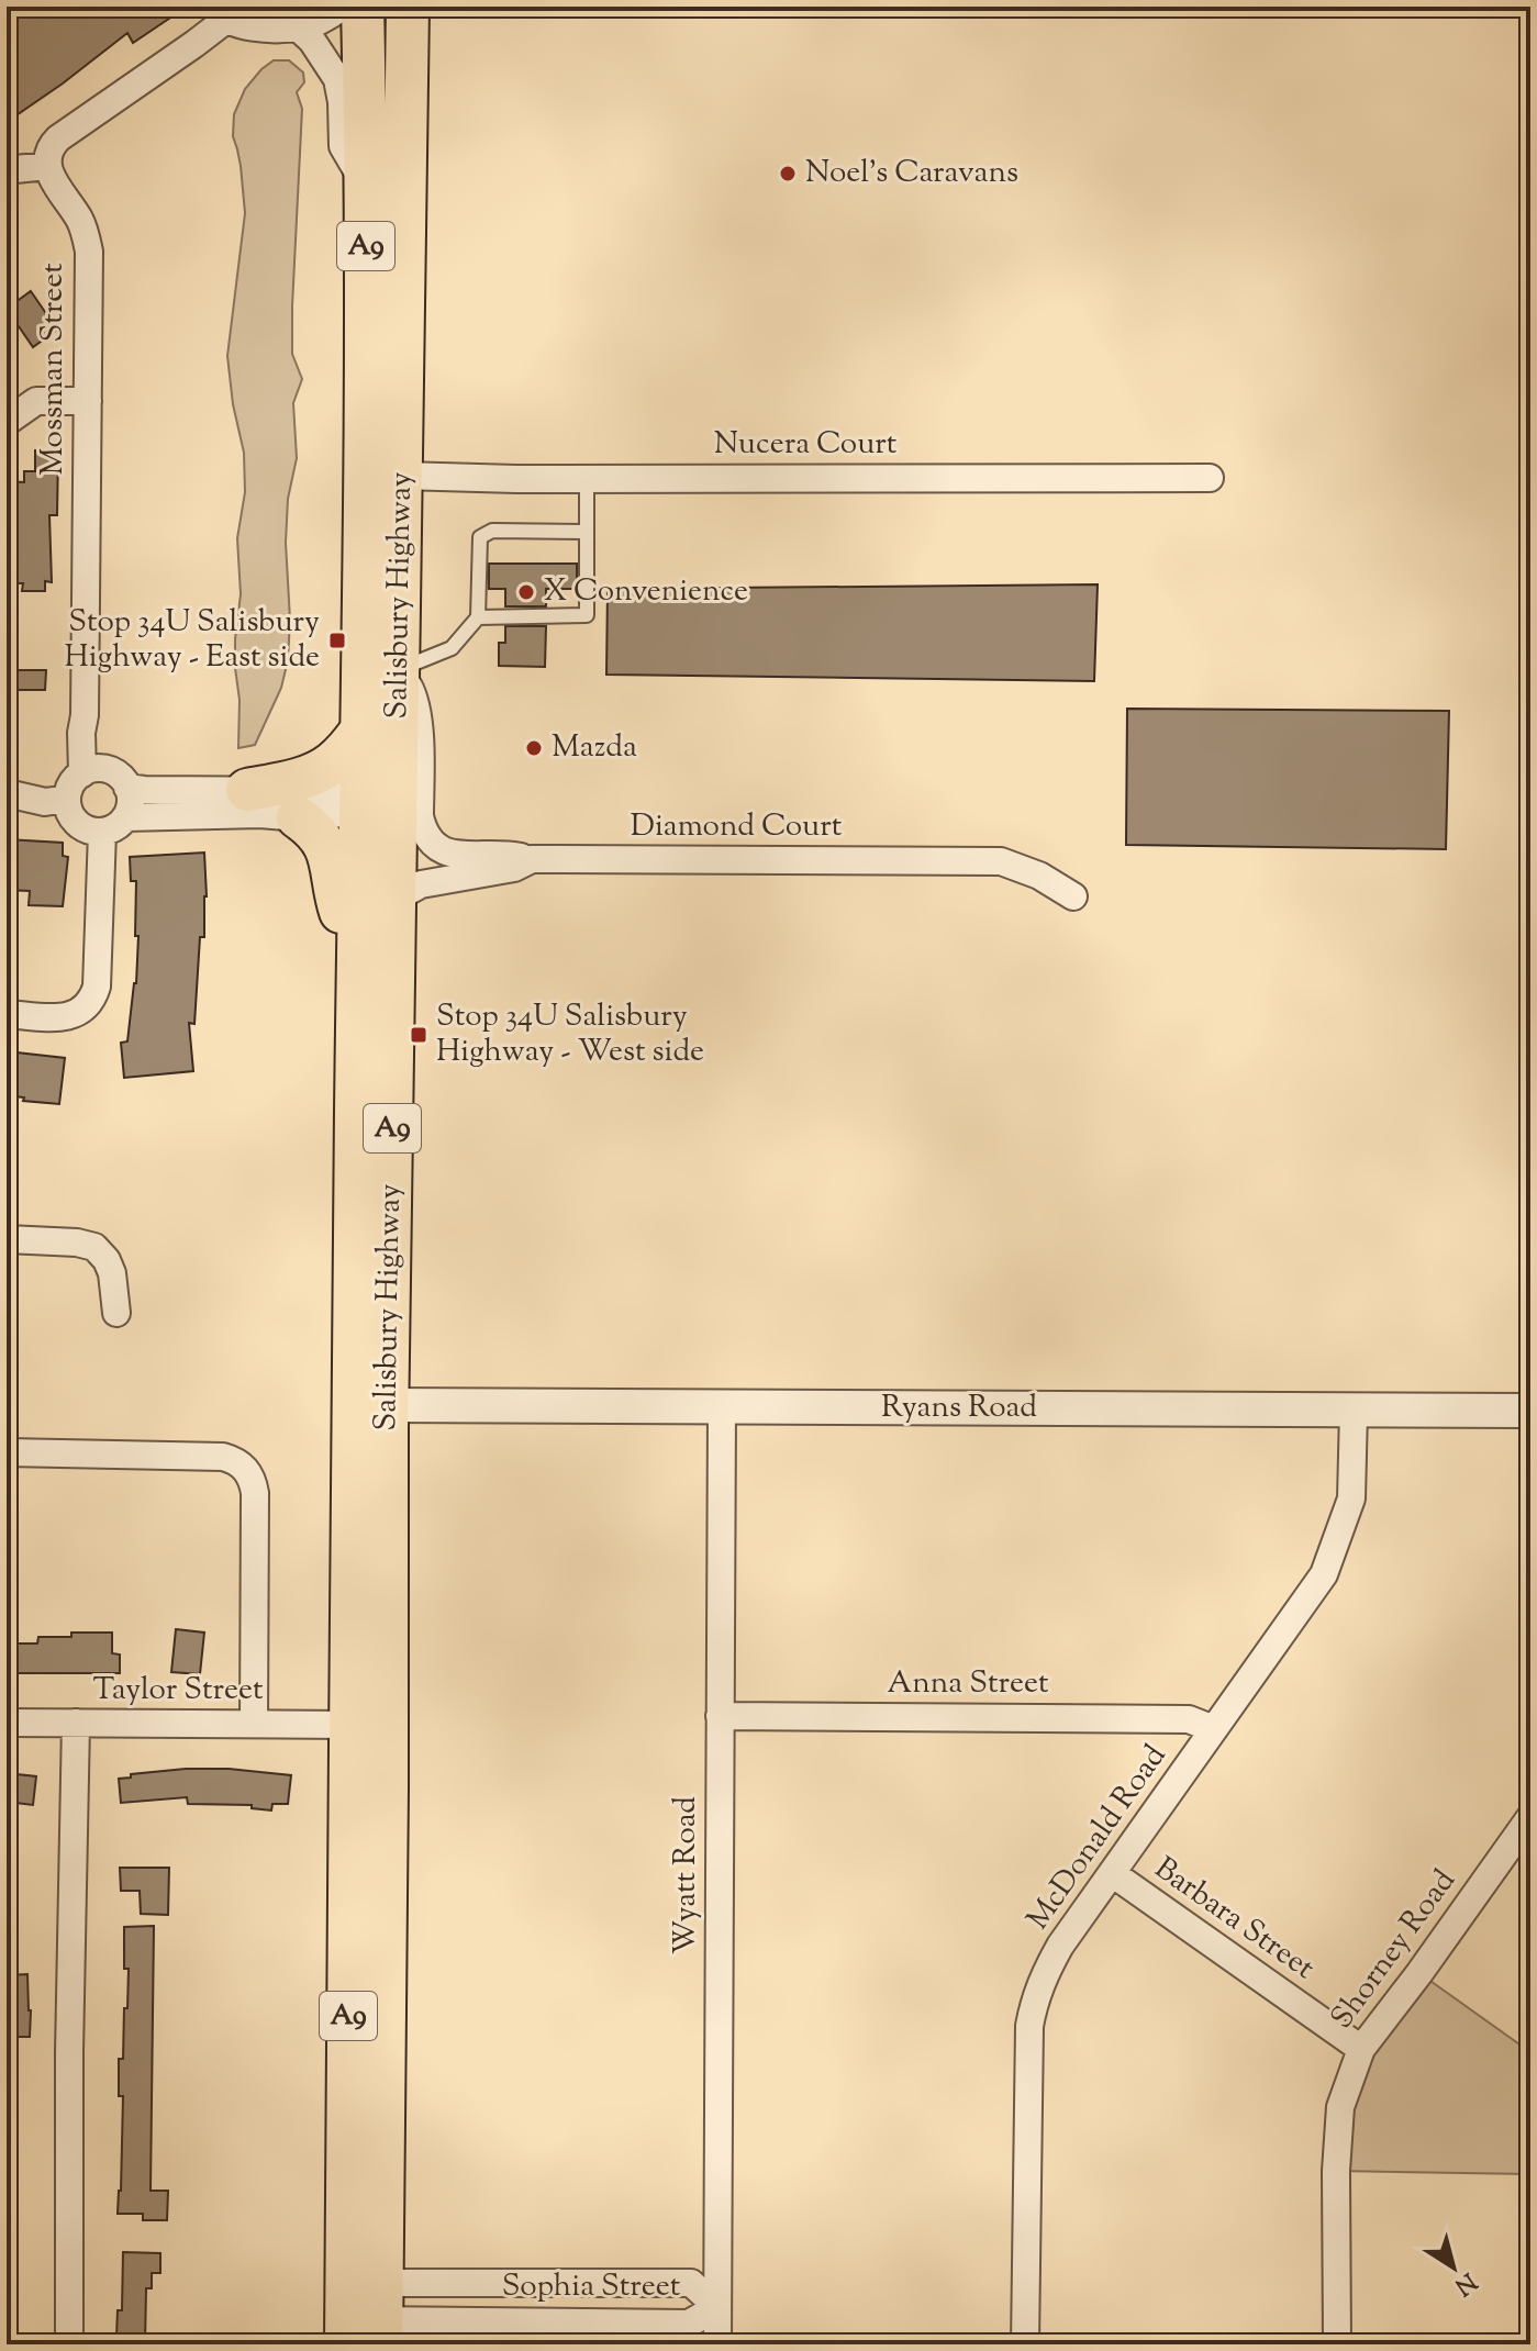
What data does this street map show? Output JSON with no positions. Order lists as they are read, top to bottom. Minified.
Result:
{"streets":{"main road":["A9","Salisbury Highway"],"street":["Mossman Street","Nucera Court","Diamond Court","Ryans Road","Anna Street","Taylor Street","McDonald Road","Wyatt Road","Barbara Street","Shorney Road","Sophia Street"]},"crossings":[["Nucera Court","Salisbury Highway"],["Salisbury Highway","Diamond Court"],["Salisbury Highway","Ryans Road"],["Salisbury Highway","Taylor Street"],["Salisbury Highway","Sophia Street"],["Ryans Road","McDonald Road"],["Ryans Road","Wyatt Road"],["Anna Street","McDonald Road"],["Anna Street","Wyatt Road"],["McDonald Road","Barbara Street"],["Wyatt Road","Sophia Street"],["Barbara Street","Shorney Road"]],"places":{"other":["Noel's Caravans","X Convenience","Mazda"],"transit":["Stop 34U Salisbury Highway - East side","Stop 34U Salisbury Highway - West side"]},"north":"bottom right"}
